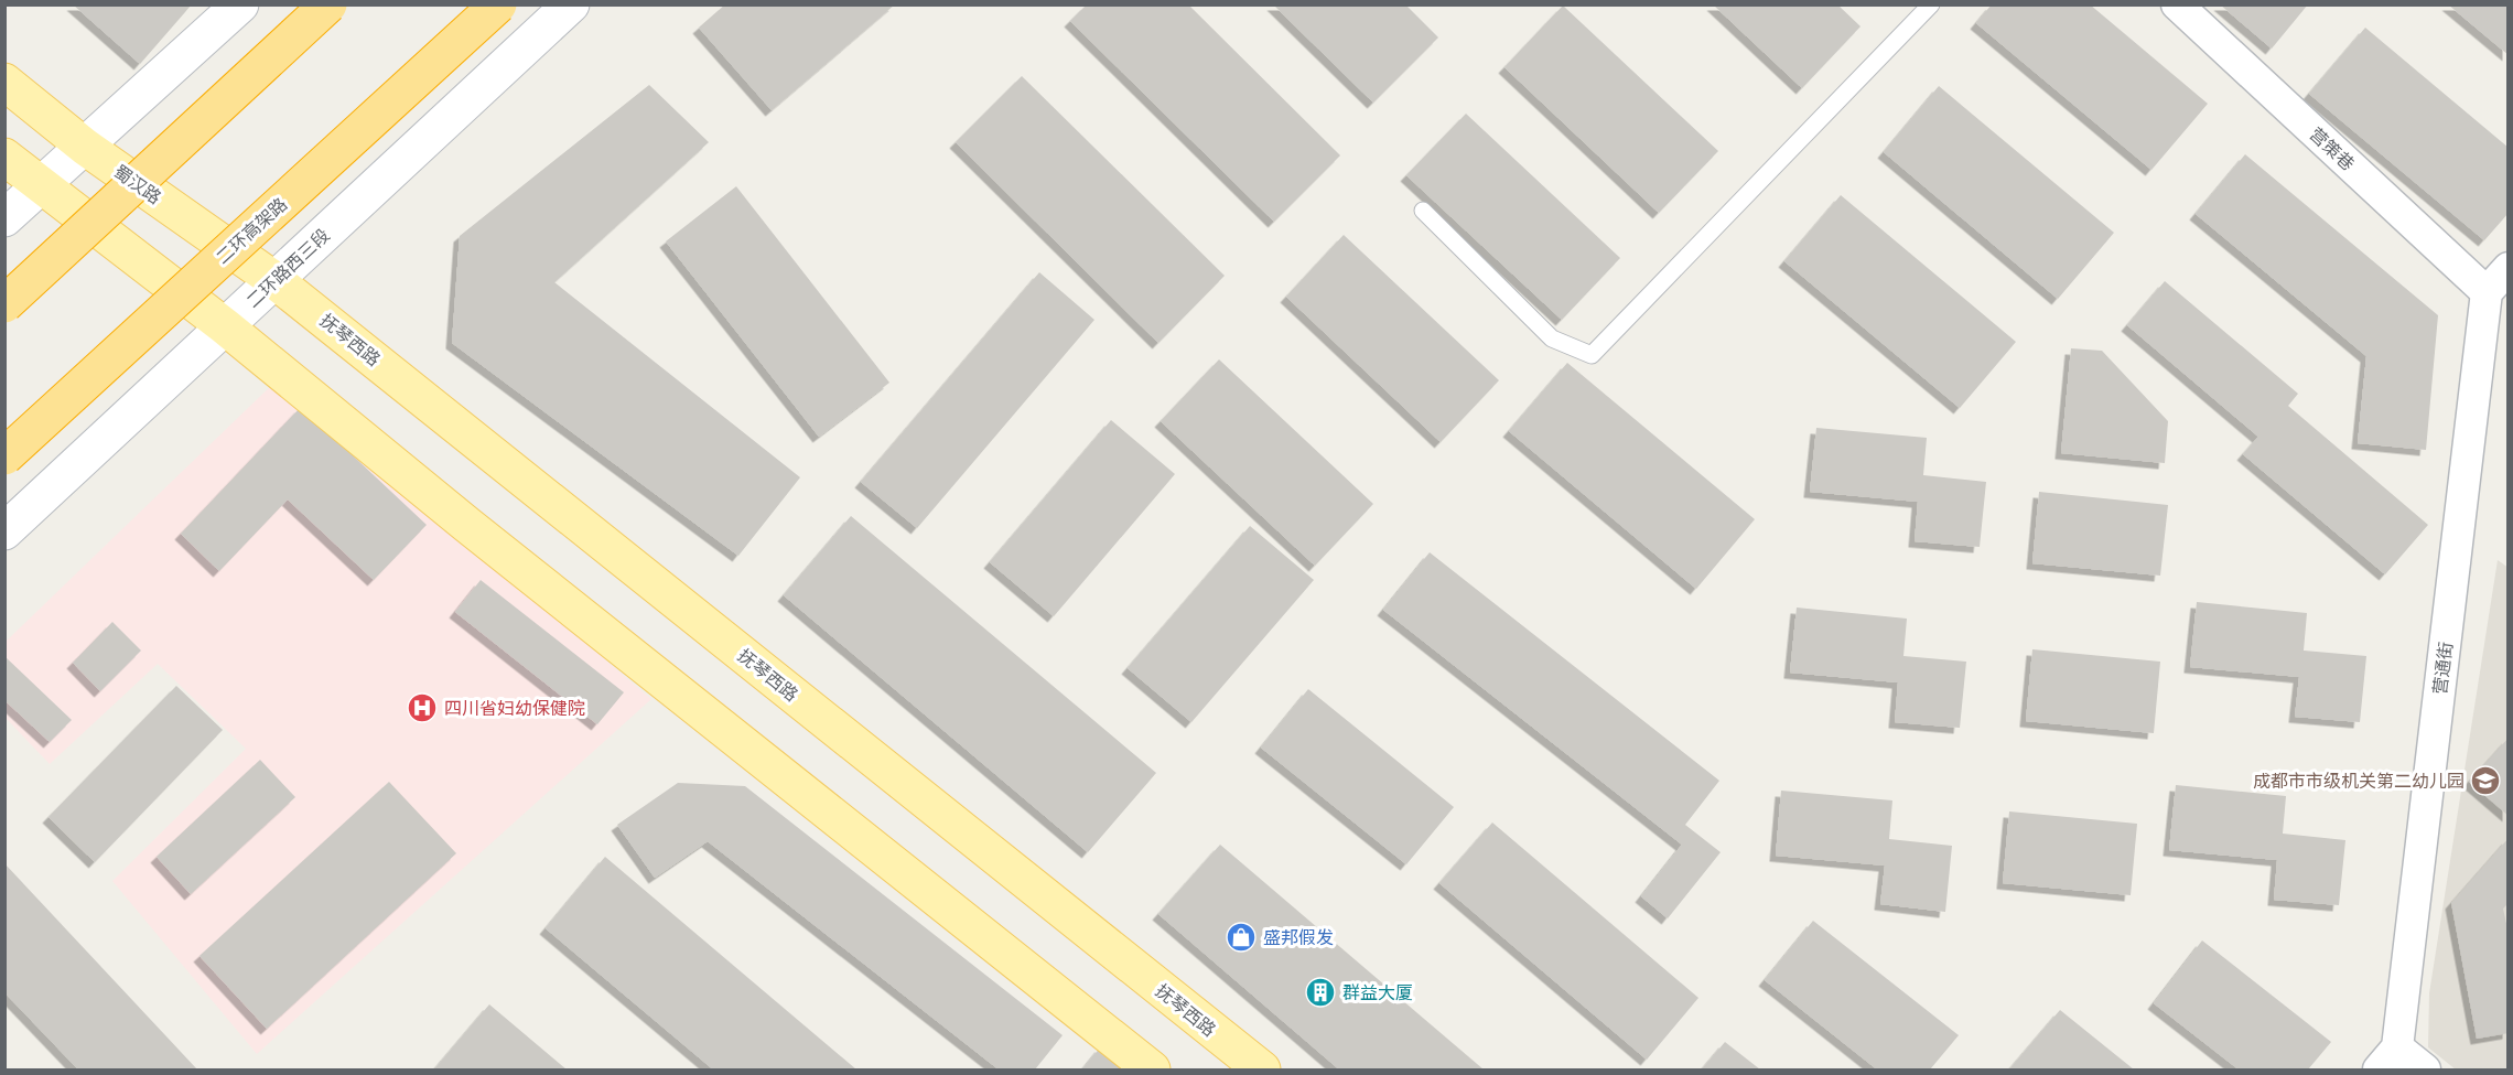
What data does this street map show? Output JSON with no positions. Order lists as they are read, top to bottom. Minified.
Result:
{"streets":{"highway":["二环高架路"],"main road":["蜀汉路","二环路西三段","抚琴西路"],"street":["营策巷","营通街"]},"crossings":[["营策巷","营通街"],["蜀汉路","二环路西三段"],["蜀汉路","抚琴西路"],["二环路西三段","抚琴西路"]],"places":{"hospital":["四川省妇幼保健院"],"school or university":["成都市市级机关第二幼儿园"],"shop":["盛邦假发"],"building":["群益大厦"]}}
